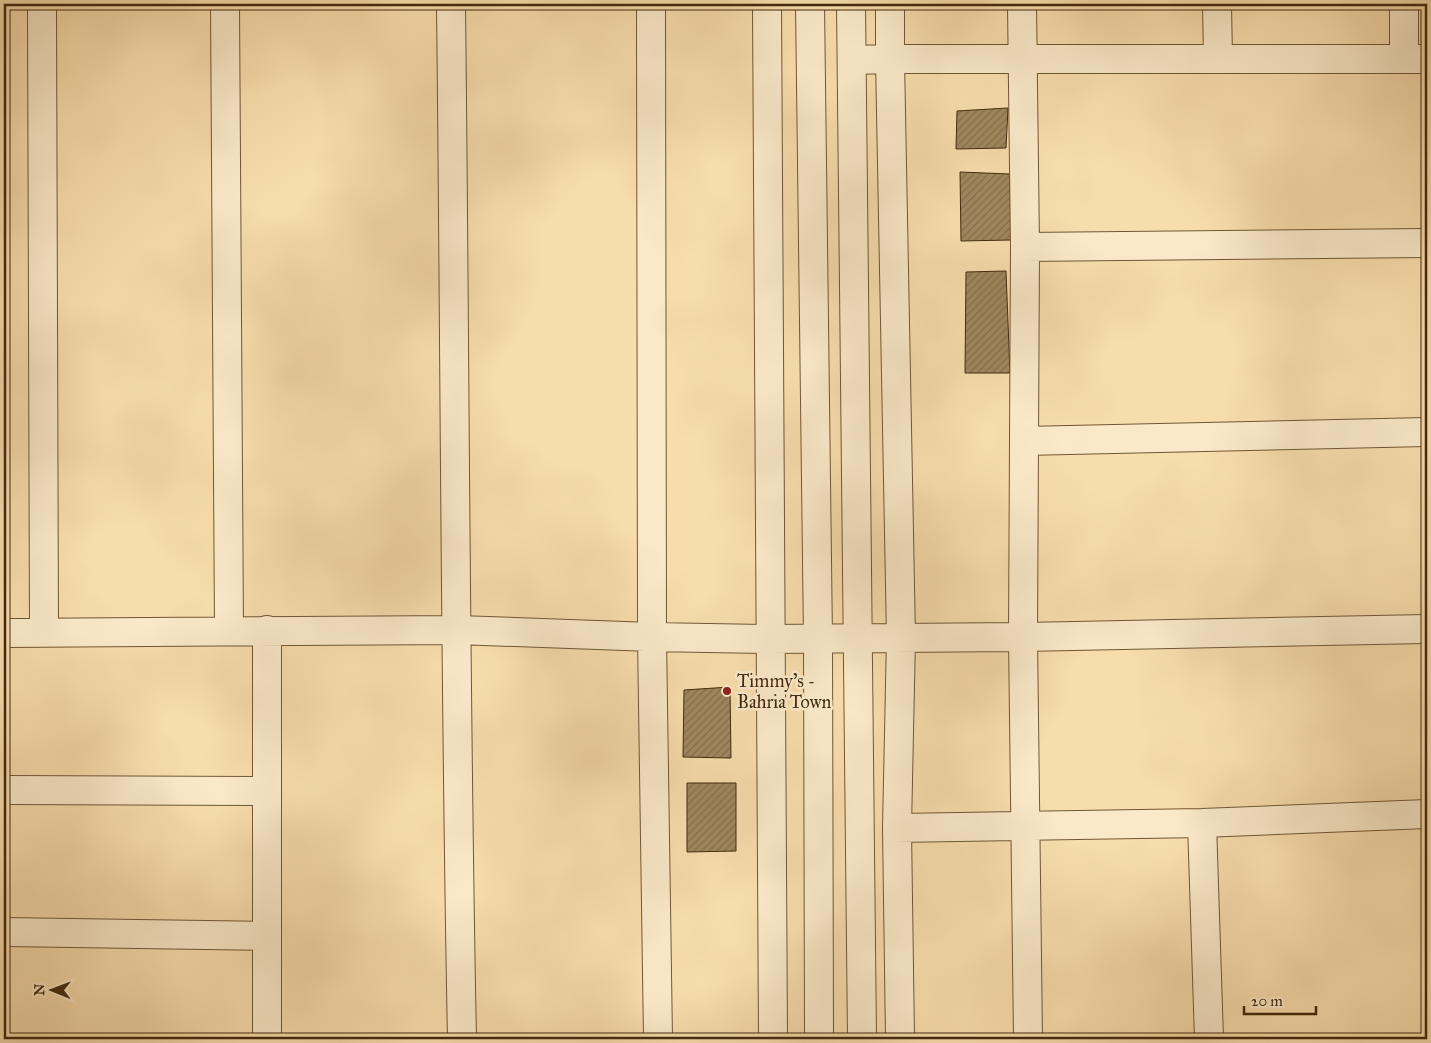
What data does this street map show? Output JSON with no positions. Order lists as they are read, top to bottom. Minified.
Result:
{"places":["Timmy's - Bahria Town"],"scale_bar":"20 m","north":"left"}
